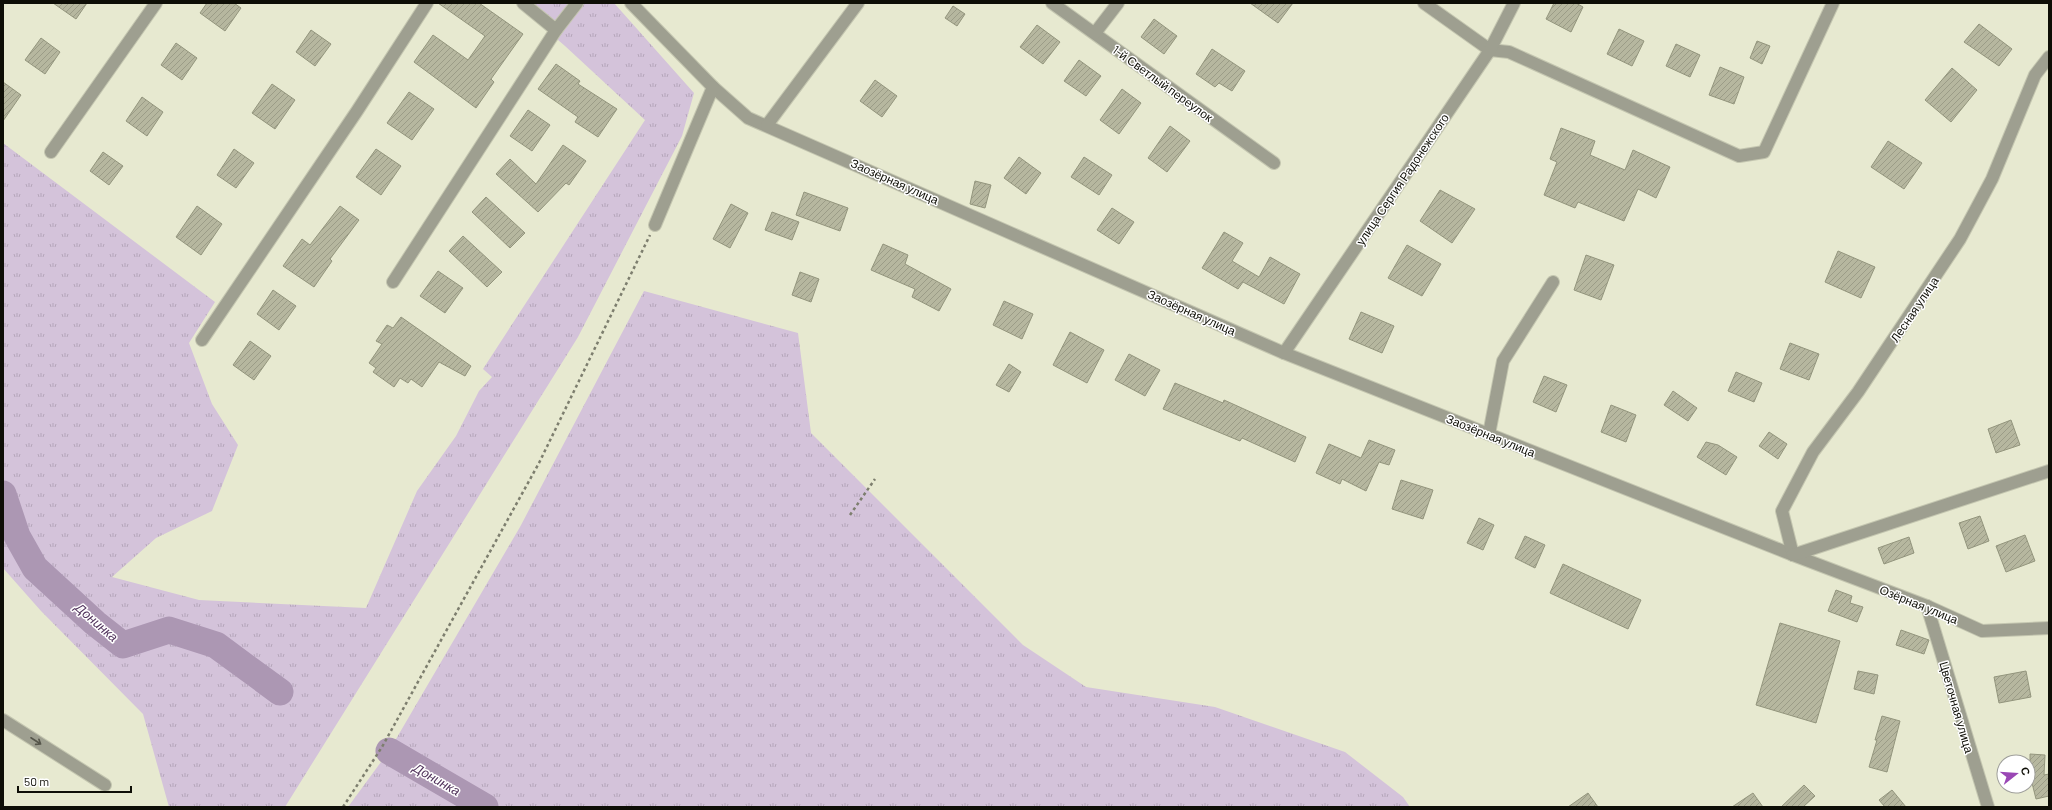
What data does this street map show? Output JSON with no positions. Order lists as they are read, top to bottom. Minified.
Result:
{"streets":{"street":["1-й Светлый переулок","улица Сергия Радонежского","Заозёрная улица","Лесная улица","Озёрная улица","Цветочная улица"]},"crossings":[["улица Сергия Радонежского","Заозёрная улица"],["Заозёрная улица","Лесная улица"],["Заозёрная улица","Озёрная улица"],["Лесная улица","Озёрная улица"],["Озёрная улица","Цветочная улица"]],"water":["Донинка"],"scale_bar":"50 m","north":"right"}
